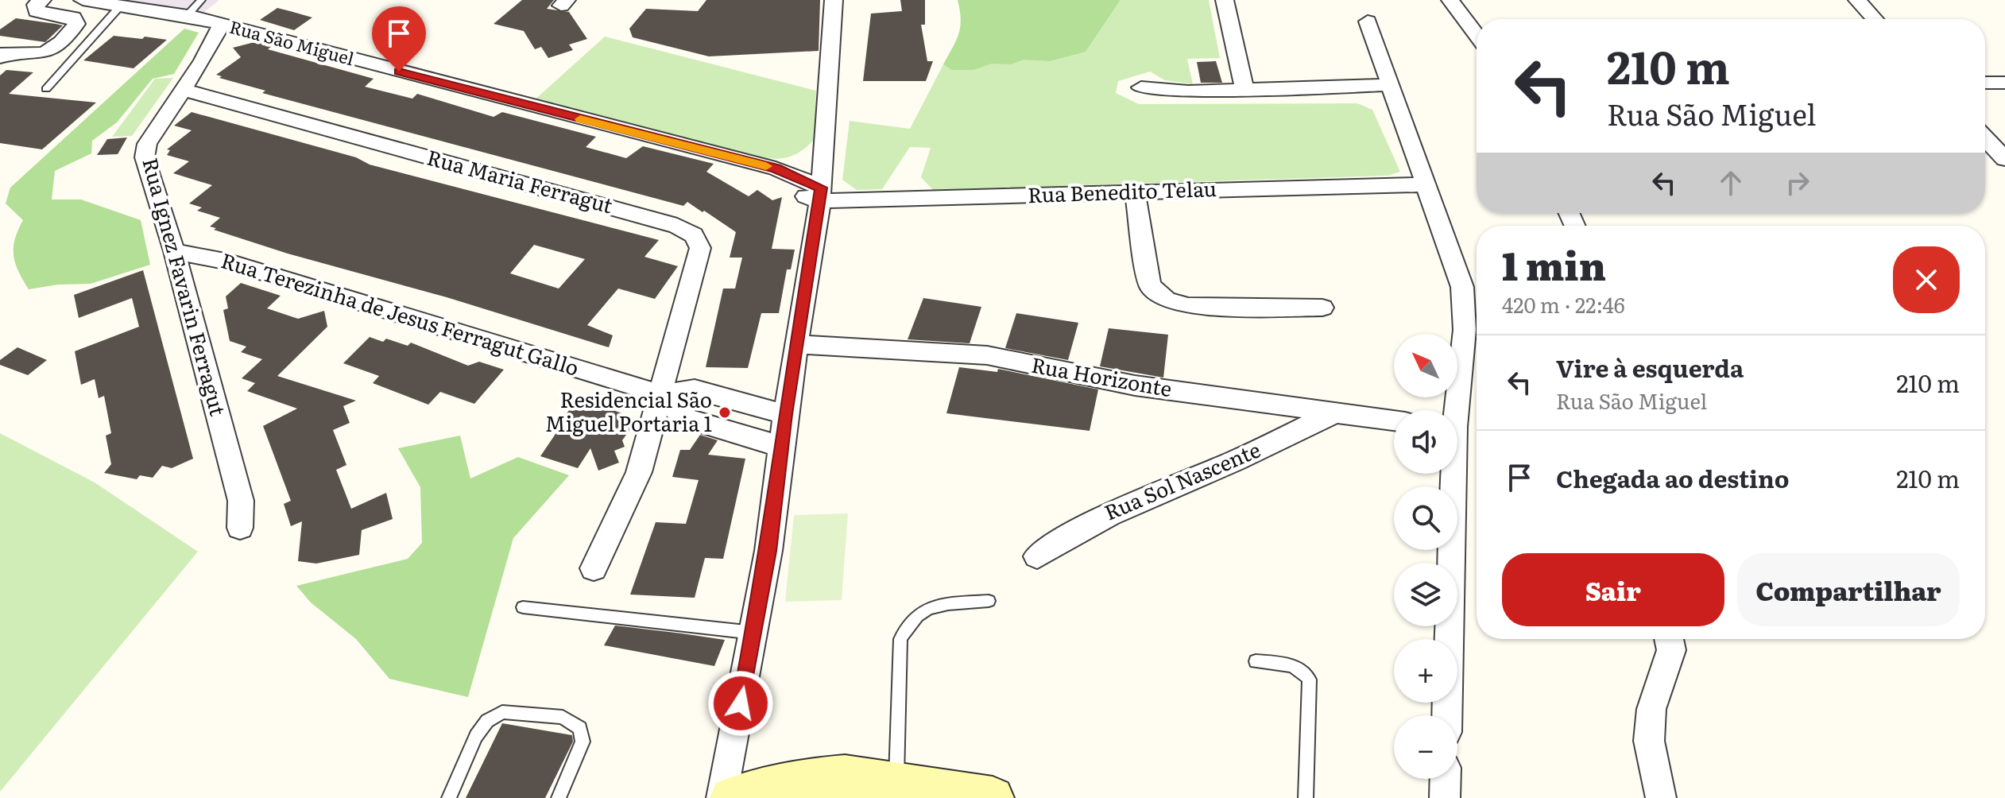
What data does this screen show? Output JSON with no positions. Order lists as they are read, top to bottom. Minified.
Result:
{"streets":{"street":["Rua São Miguel","Rua Maria Ferragut","Rua Benedito Telau","Rua Ignez Favarin Ferragut","Rua Terezinha de Jesus Ferragut Gallo","Rua Horizonte","Rua Sol Nascente"]},"crossings":[["Rua São Miguel","Rua Benedito Telau"],["Rua São Miguel","Rua Ignez Favarin Ferragut"],["Rua Maria Ferragut","Rua Ignez Favarin Ferragut"],["Rua Maria Ferragut","Rua Terezinha de Jesus Ferragut Gallo"],["Rua Ignez Favarin Ferragut","Rua Terezinha de Jesus Ferragut Gallo"],["Rua Horizonte","Rua Sol Nascente"]],"places":["Residencial São Miguel Portaria 1"],"north":"top left","page":{"turn":["210 m","Rua São Miguel"],"heading":["1 min","420 m · 22:46"],"map_buttons":["+","−"],"list":[{"name":"Vire à esquerda","note":"Rua São Miguel","value":"210 m"},{"name":"Chegada ao destino","value":"210 m"}],"buttons":["Sair","Compartilhar"]}}
